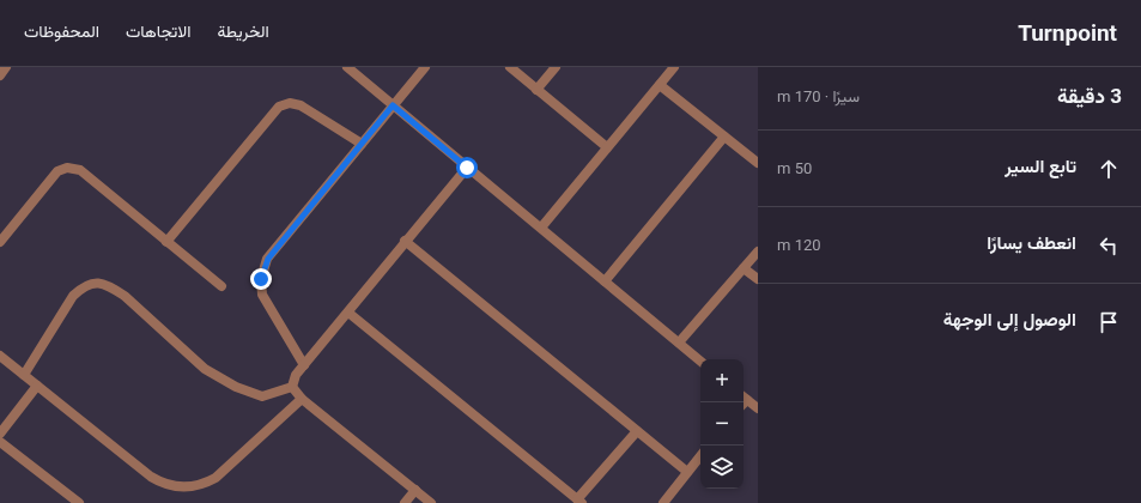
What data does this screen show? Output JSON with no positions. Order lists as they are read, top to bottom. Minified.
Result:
{"page":{"header":"Turnpoint","nav":["الخريطة","الاتجاهات","المحفوظات"],"heading":["3 دقيقة","سيرًا · 170 m"],"list":[["تابع السير","50 m"],["انعطف يسارًا","120 m"],"الوصول إلى الوجهة"],"map_buttons":["+","−"]}}
